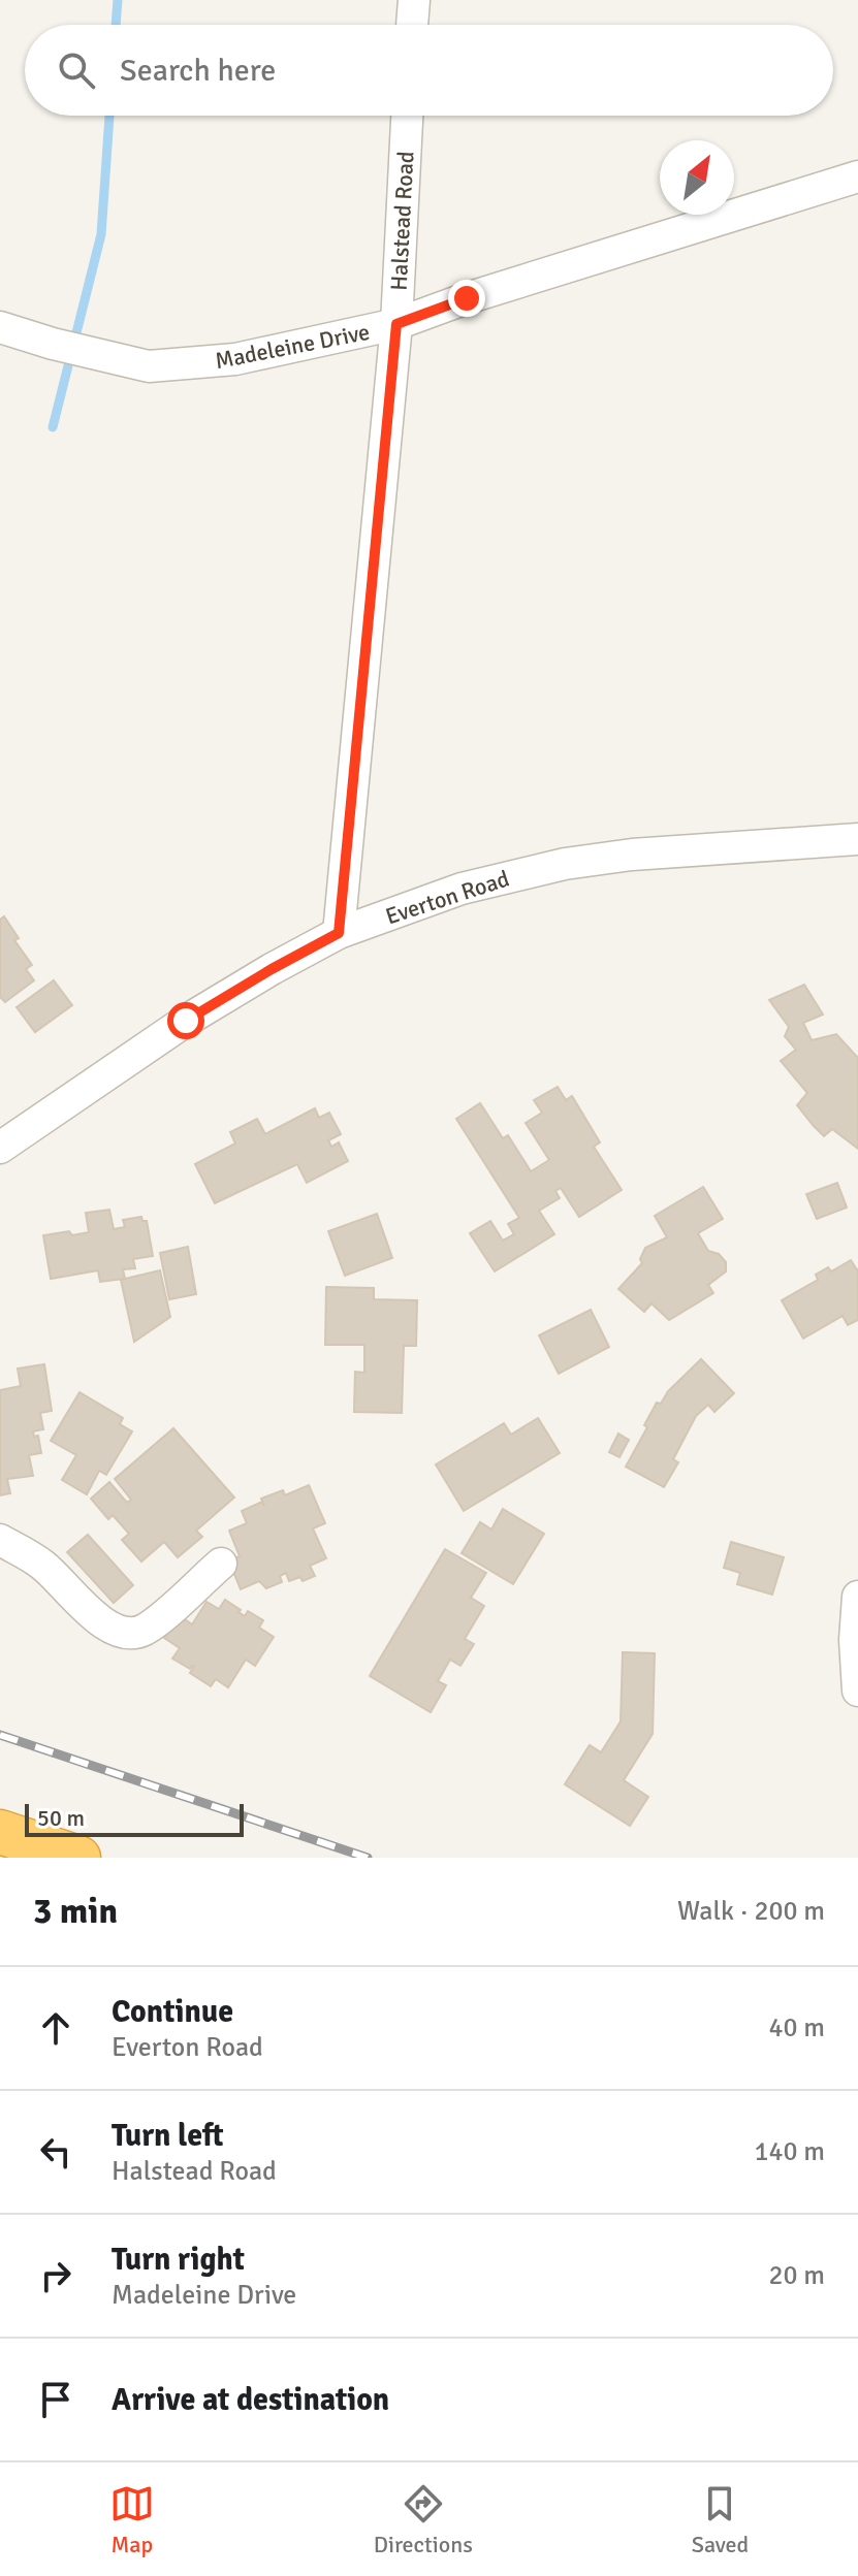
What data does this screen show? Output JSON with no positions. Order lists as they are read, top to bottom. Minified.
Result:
{"streets":{"street":["Halstead Road","Madeleine Drive","Everton Road"]},"crossings":[["Halstead Road","Madeleine Drive"],["Halstead Road","Everton Road"]],"scale_bar":"50 m","north":"top right","page":{"search":"Search here","scale":"50 m","heading":["3 min","Walk · 200 m"],"list":[["Continue","Everton Road","40 m"],["Turn left","Halstead Road","140 m"],["Turn right","Madeleine Drive","20 m"],"Arrive at destination"],"nav":["Map","Directions","Saved"]}}
